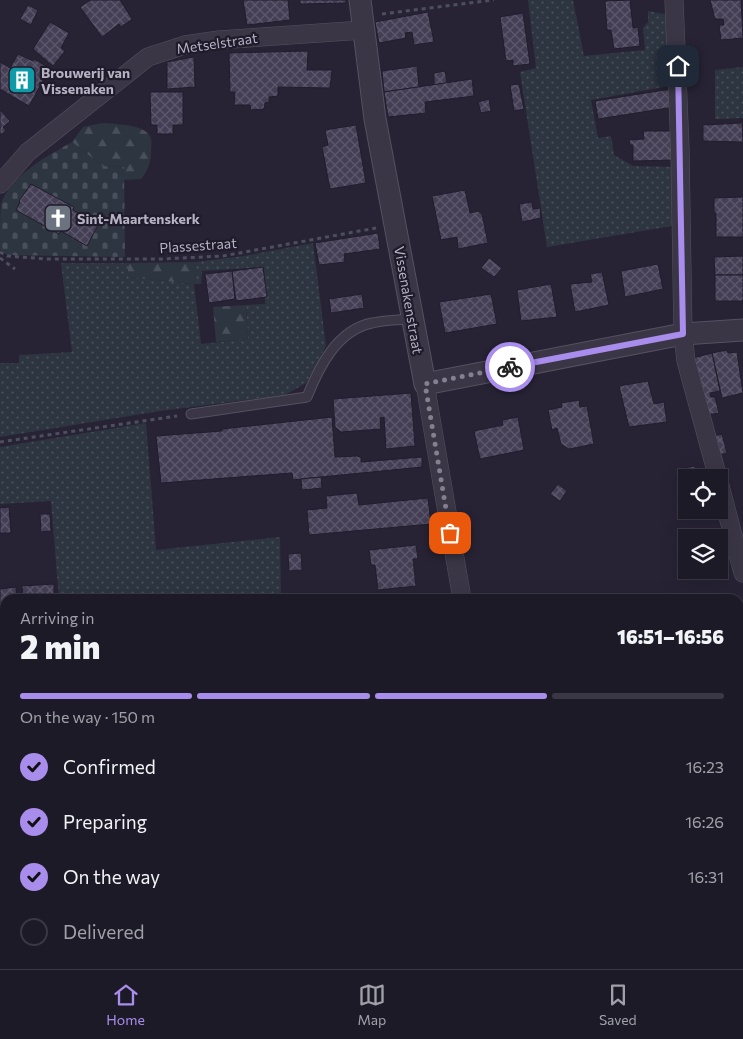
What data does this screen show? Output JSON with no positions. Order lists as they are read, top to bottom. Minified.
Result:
{"streets":{"street":["Metselstraat","Vissenakenstraat"],"path":["Plassestraat"]},"crossings":[["Metselstraat","Vissenakenstraat"],["Plassestraat","Vissenakenstraat"]],"places":{"building":["Brouwerij van Vissenaken"],"church":["Sint-Maartenskerk"]},"page":{"heading":["2 min","Arriving in","16:51–16:56"],"bar":"On the way · 150 m","list":[["Confirmed","16:23"],["Preparing","16:26"],["On the way","16:31"],"Delivered"],"tabs":["Home","Map","Saved"]}}
